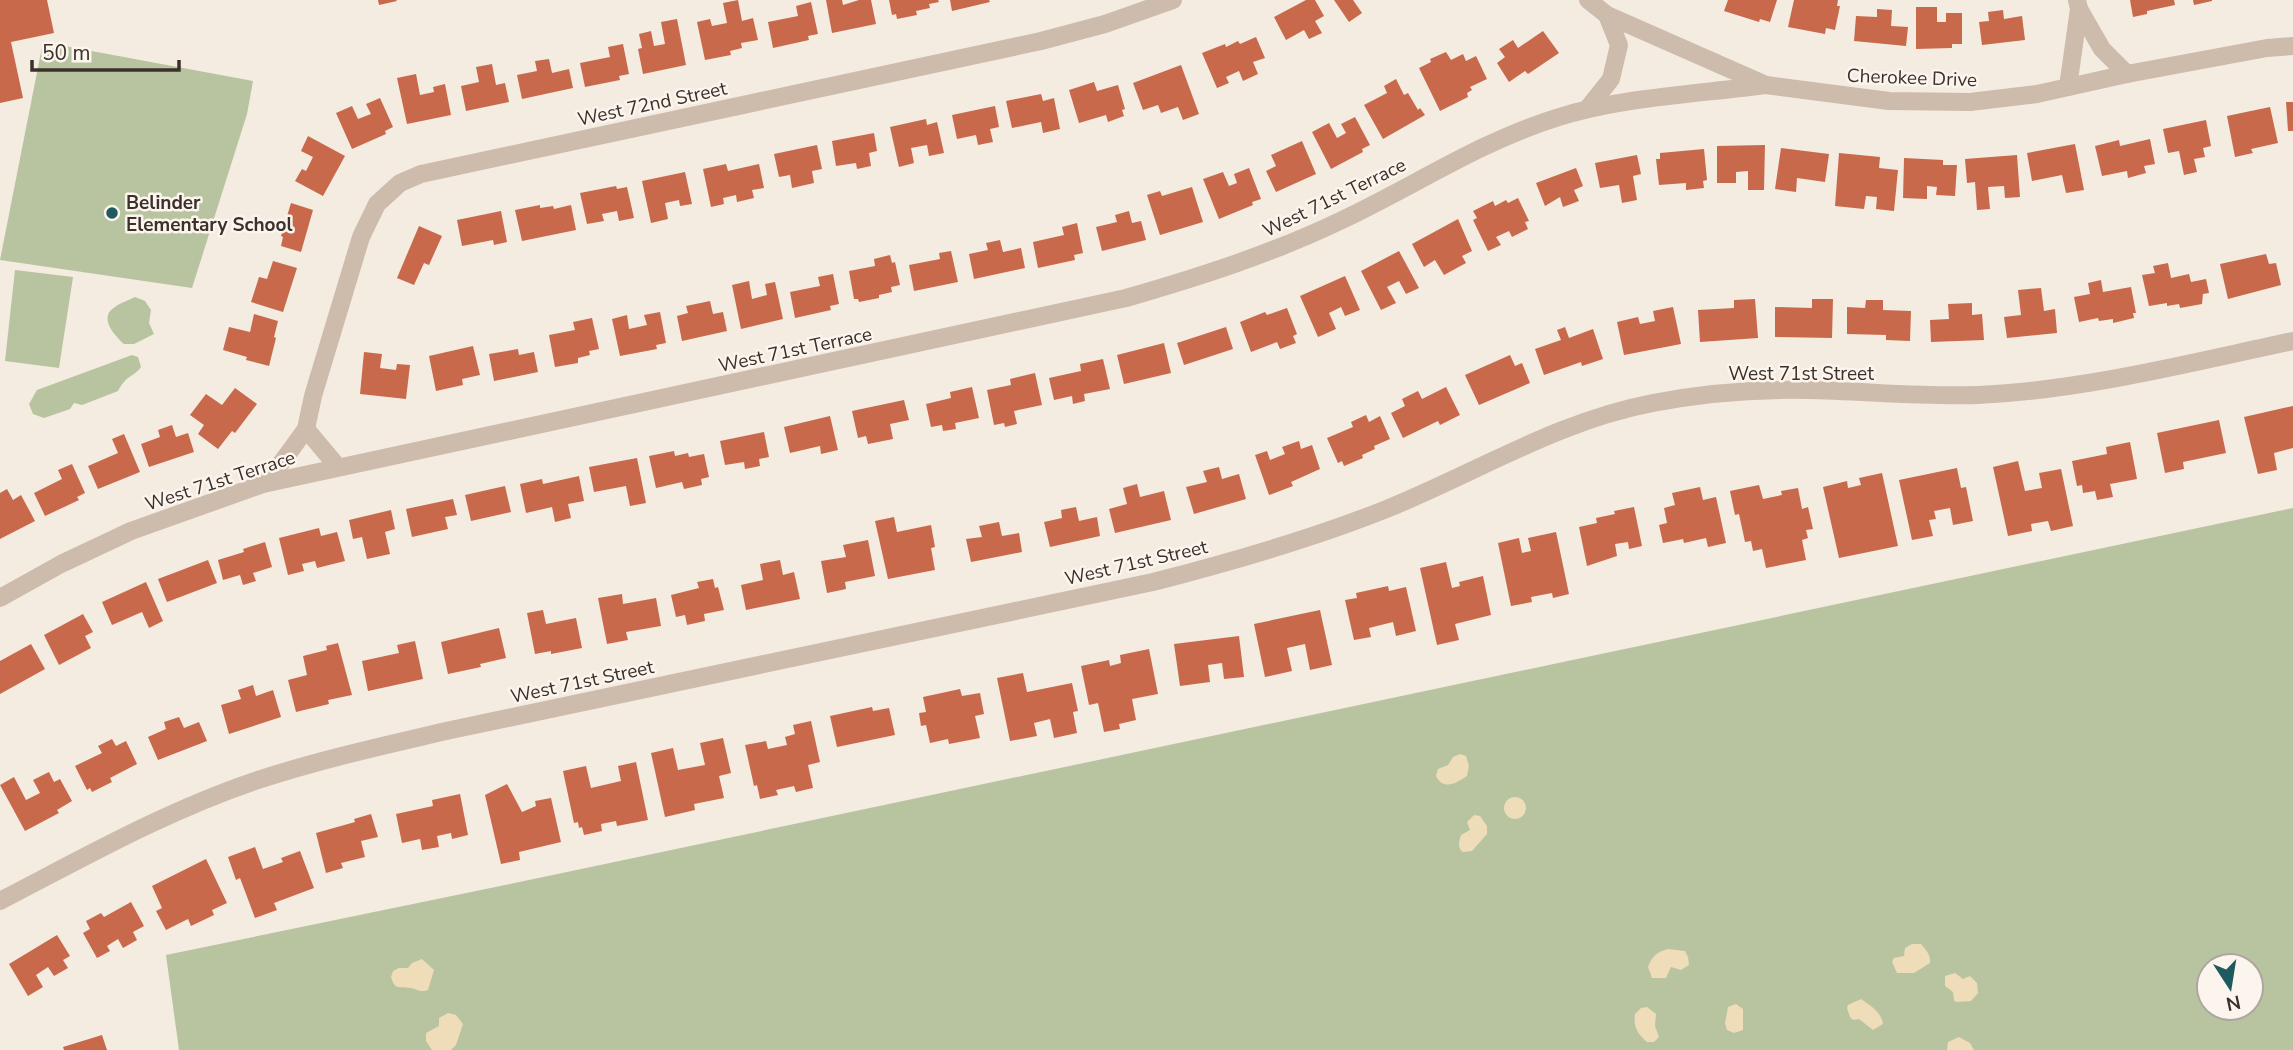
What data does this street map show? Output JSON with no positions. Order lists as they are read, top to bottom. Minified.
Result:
{"streets":{"street":["Cherokee Drive","West 72nd Street","West 71st Terrace","West 71st Street"]},"crossings":[["Cherokee Drive","West 71st Terrace"],["West 72nd Street","West 71st Terrace"]],"places":["Belinder Elementary School"],"scale_bar":"50 m","north":"bottom"}
